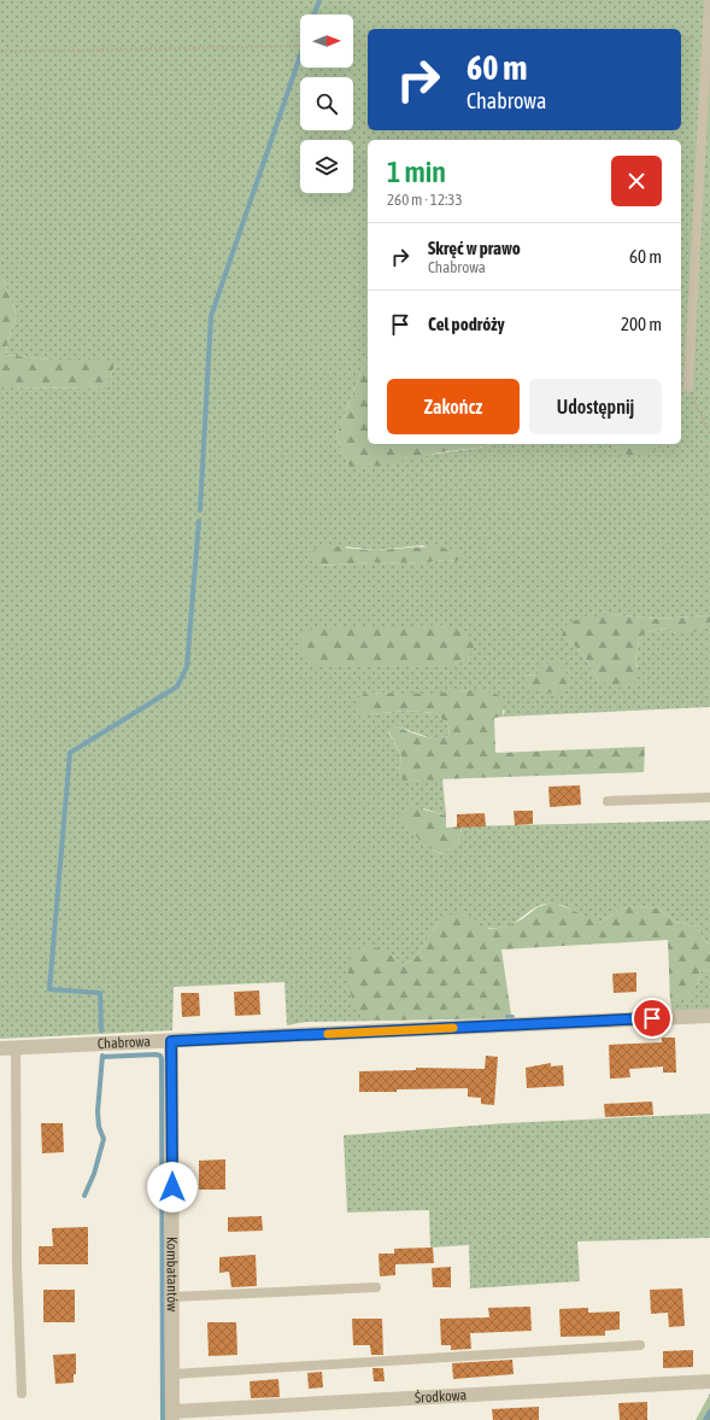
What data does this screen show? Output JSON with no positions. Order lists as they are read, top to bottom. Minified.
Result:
{"streets":{"street":["Chabrowa","Kombatantów","Środkowa"]},"crossings":[["Chabrowa","Kombatantów"],["Kombatantów","Środkowa"]],"north":"right","page":{"turn":["60 m","Chabrowa"],"heading":["1 min","260 m · 12:33"],"list":[{"name":"Skręć w prawo","note":"Chabrowa","value":"60 m"},{"name":"Cel podróży","value":"200 m"}],"buttons":["Zakończ","Udostępnij"]}}
